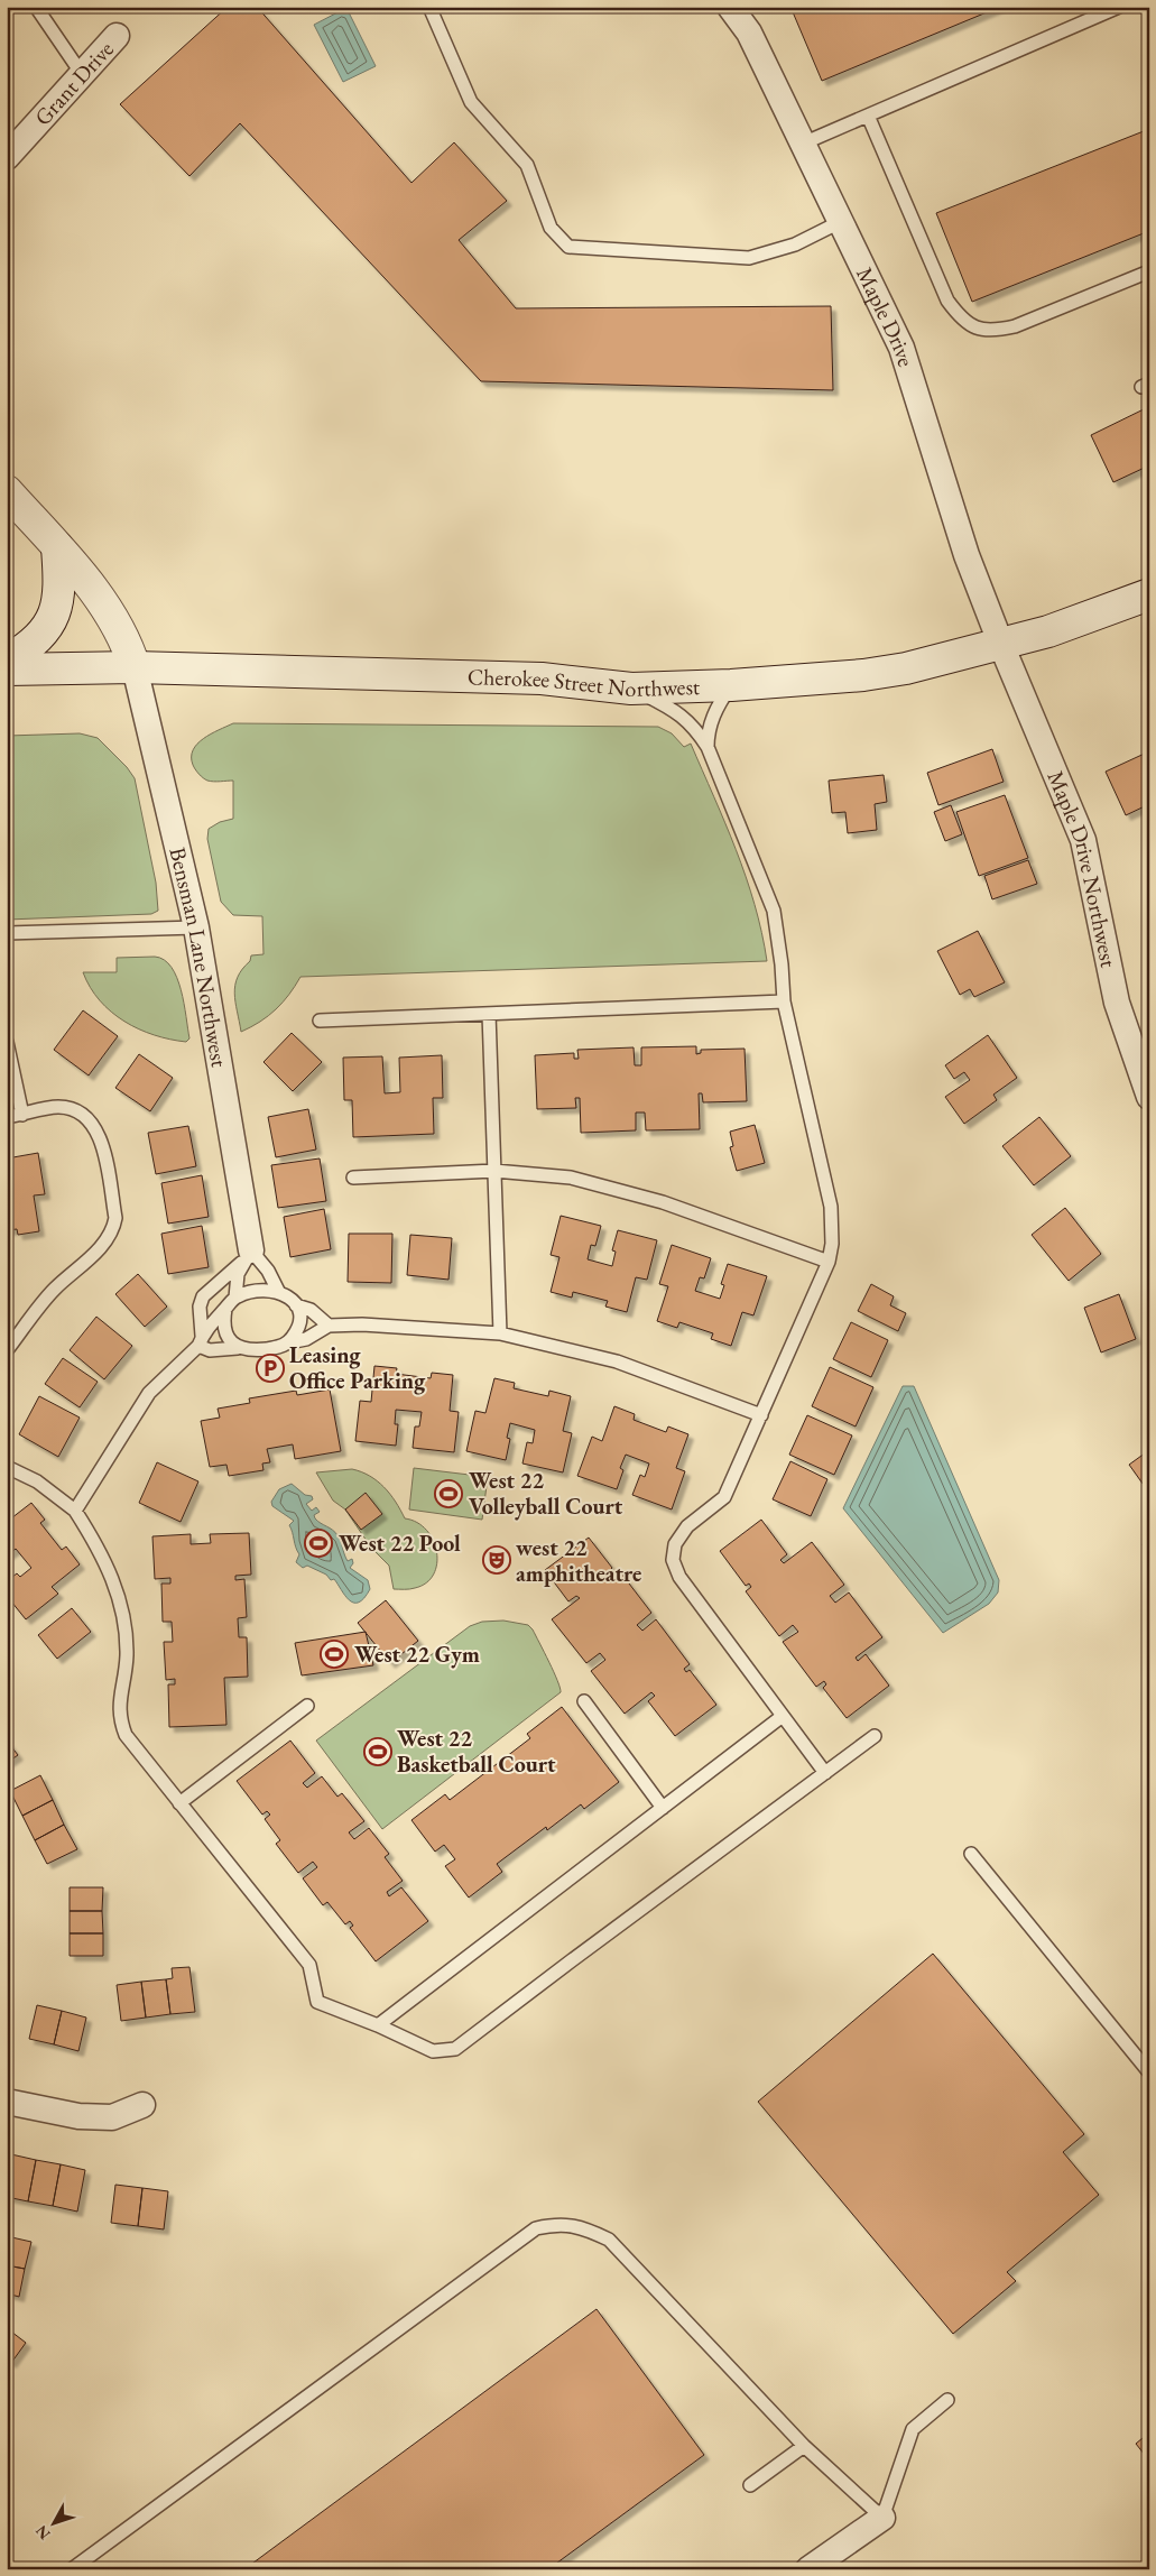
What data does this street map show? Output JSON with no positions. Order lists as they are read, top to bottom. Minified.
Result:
{"streets":{"main road":["Cherokee Street Northwest"],"street":["Grant Drive","Maple Drive","Maple Drive Northwest","Bensman Lane Northwest"]},"crossings":[["Maple Drive","Cherokee Street Northwest"],["Maple Drive","Maple Drive Northwest"],["Cherokee Street Northwest","Maple Drive Northwest"],["Cherokee Street Northwest","Bensman Lane Northwest"]],"places":{"parking":["Leasing Office Parking"],"sports":["West 22 Volleyball Court","West 22 Pool","West 22 Gym","West 22 Basketball Court"],"theatre":["west 22 amphitheatre"]},"north":"bottom left"}
